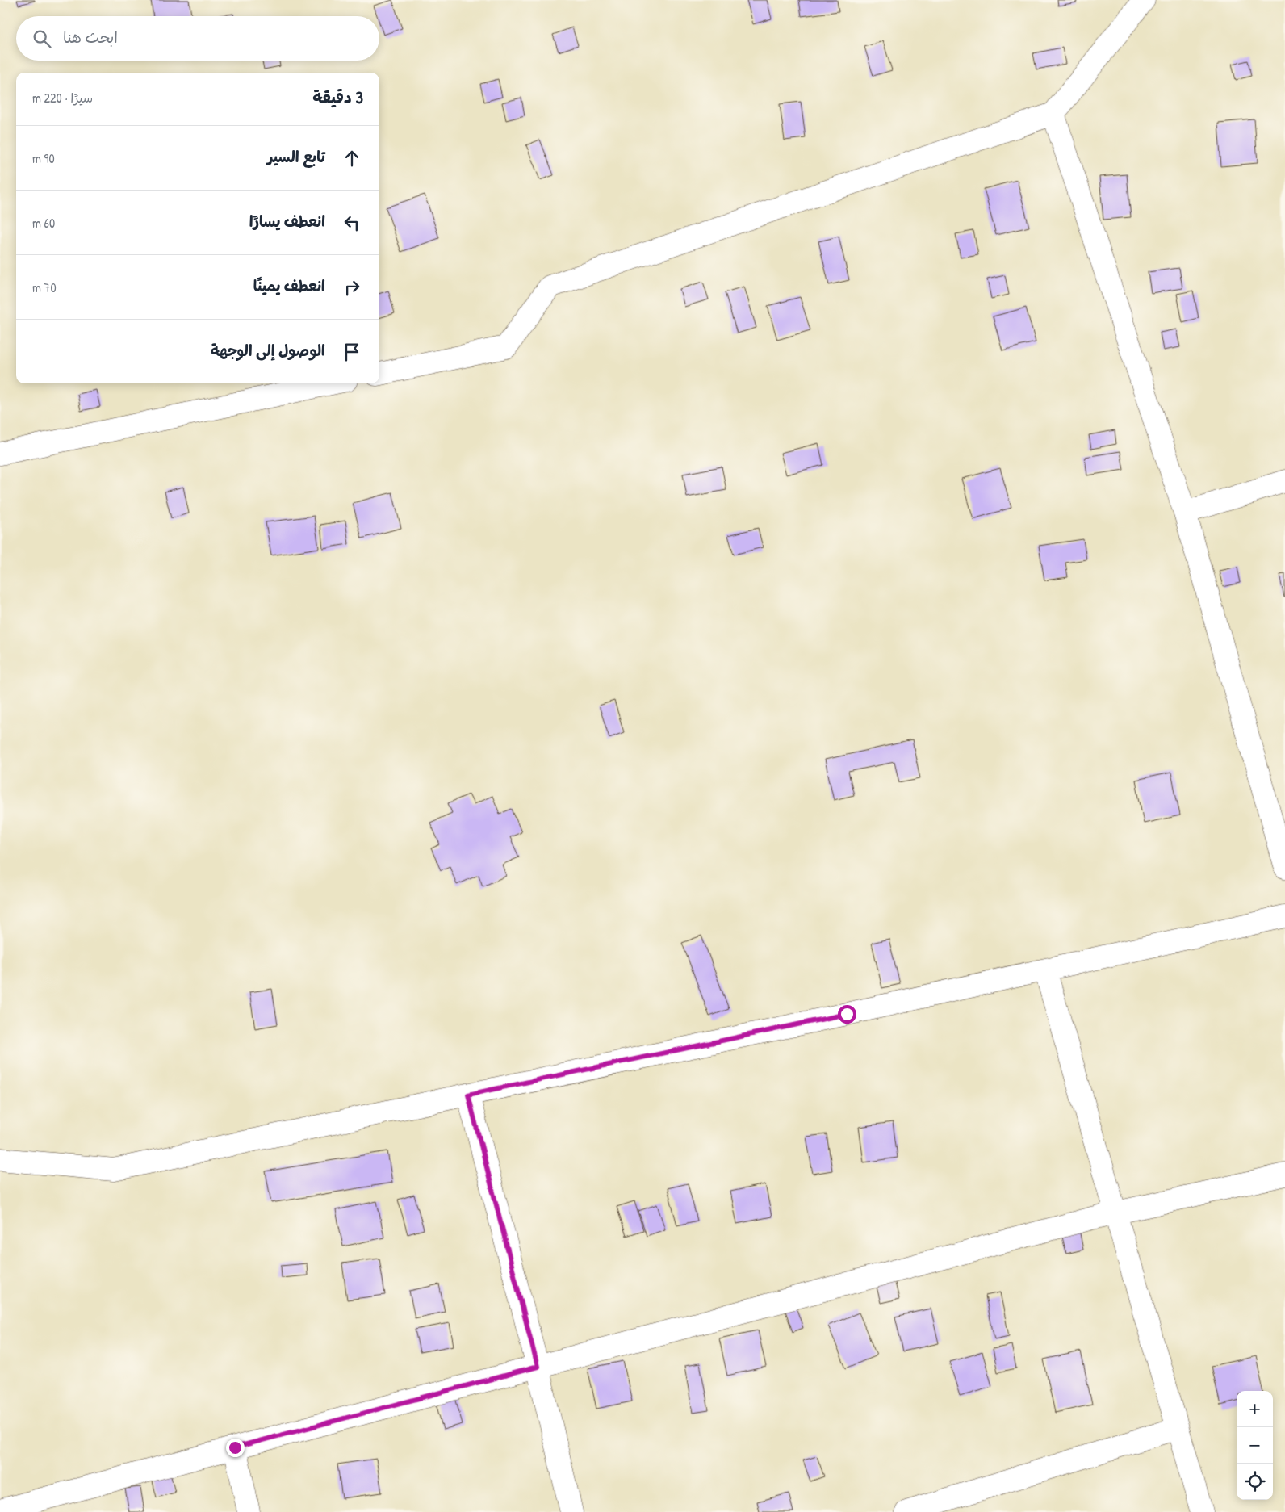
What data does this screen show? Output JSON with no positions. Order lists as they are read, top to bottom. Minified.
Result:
{"page":{"search":"ابحث هنا","heading":["3 دقيقة","سيرًا · 220 m"],"list":[["تابع السير","90 m"],["انعطف يسارًا","60 m"],["انعطف يمينًا","70 m"],"الوصول إلى الوجهة"],"map_buttons":["+","−"]}}
